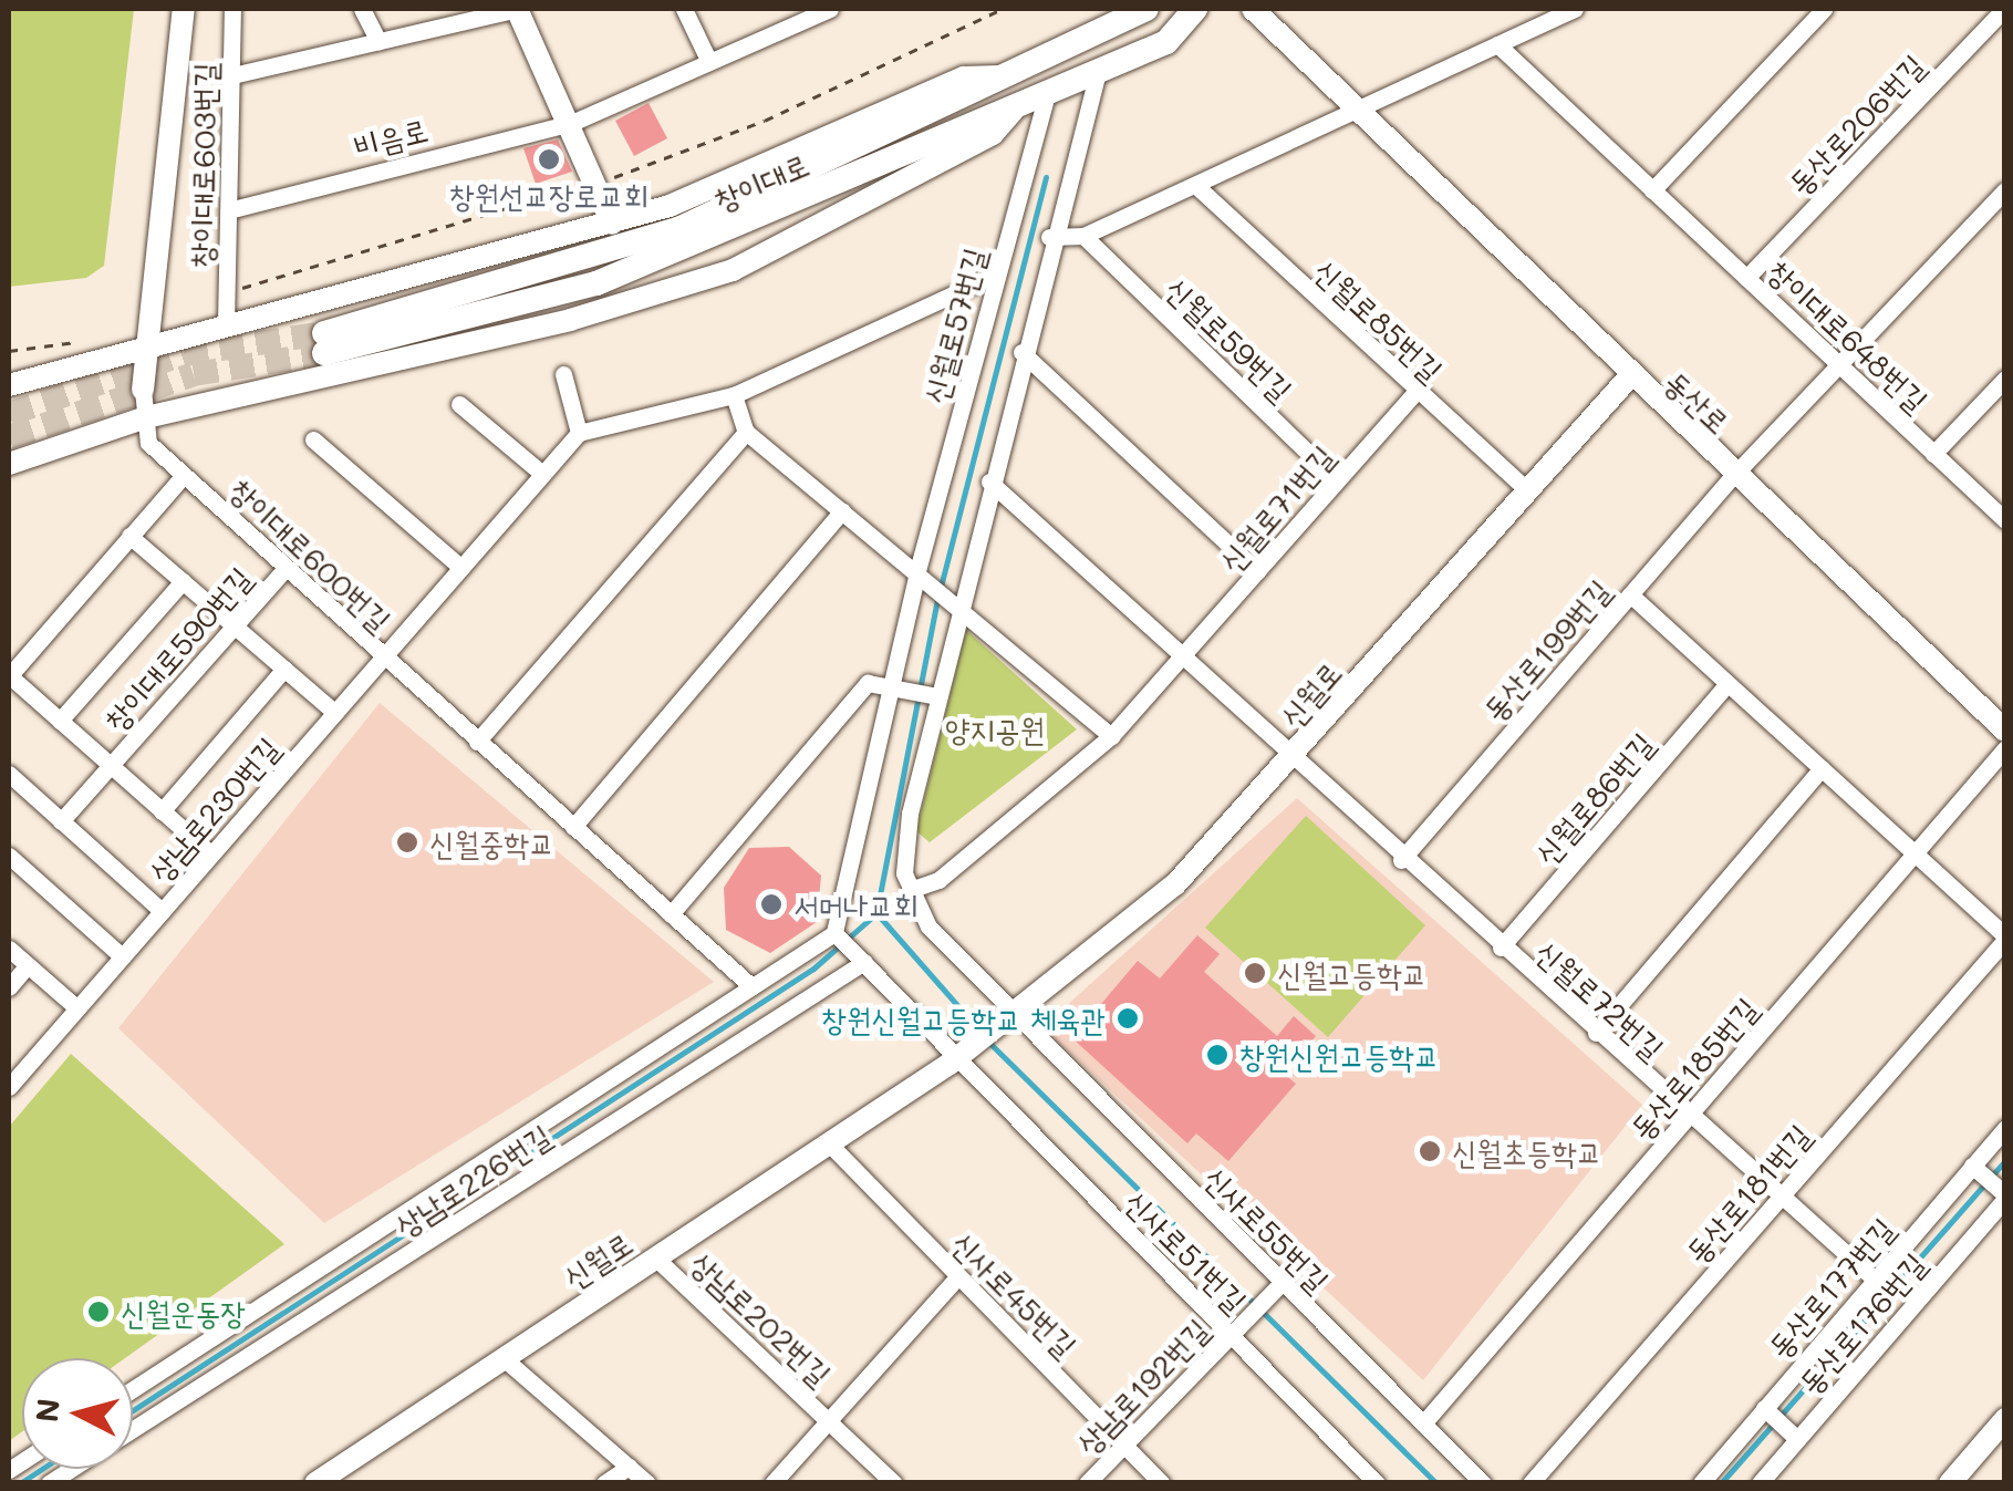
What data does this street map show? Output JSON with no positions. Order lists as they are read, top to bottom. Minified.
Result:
{"streets":{"main road":["창이대로"],"street":["동산로206번길","비음로","창이대로603번길","신월로85번길","신월로57번길","창이대로648번길","신월로59번길","동산로","신월로71번길","창이대로600번길","창이대로590번길","동산로199번길","신월로","신월로86번길","상남로230번길","신월로72번길","동산로185번길","상남로226번길","동산로181번길","신사로55번길","신사로51번길","동산로177번길","신사로45번길","상남로202번길","동산로176번길","상남로192번길"]},"crossings":[["동산로206번길","창이대로648번길"],["비음로","창이대로603번길"],["창이대로","신월로57번길"],["신월로85번길","신월로71번길"],["신월로85번길","신월로"],["창이대로648번길","동산로199번길"],["신월로59번길","신월로71번길"],["동산로","동산로199번길"],["동산로","신월로"],["창이대로600번길","창이대로590번길"],["창이대로600번길","상남로230번길"],["창이대로590번길","상남로230번길"],["동산로199번길","신월로72번길"],["신월로","신월로72번길"],["신월로","신사로55번길"],["신월로","신사로51번길"],["신월로","신사로45번길"],["신월로","상남로202번길"],["신월로86번길","신월로72번길"],["신월로72번길","동산로185번길"],["신월로72번길","동산로181번길"],["신월로72번길","동산로177번길"],["동산로185번길","신사로55번길"],["신사로55번길","상남로192번길"],["신사로51번길","상남로192번길"],["신사로45번길","상남로202번길"],["신사로45번길","상남로192번길"]],"parks":["양지공원"],"places":["창원선교장로교회","신월중학교","서머나교회","신월고등학교","창원신월고등학교 체육관","창원신원고등학교","신월초등학교","신월운동장"],"north":"left"}
